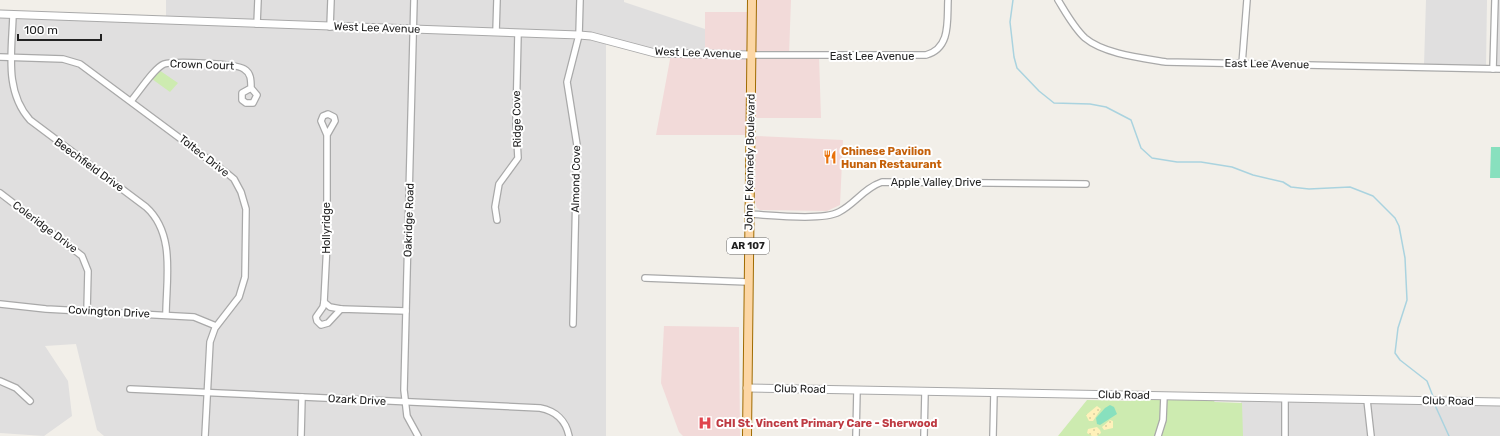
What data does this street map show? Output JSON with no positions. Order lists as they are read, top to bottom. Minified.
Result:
{"streets":{"main road":["John F Kennedy Boulevard","AR 107"],"street":["West Lee Avenue","East Lee Avenue","Crown Court","Ridge Cove","Toltec Drive","Beechfield Drive","Almond Cove","Apple Valley Drive","Oakridge Road","Coleridge Drive","Hollyridge","Covington Drive","Club Road","Ozark Drive"]},"crossings":[["West Lee Avenue","East Lee Avenue"],["West Lee Avenue","Ridge Cove"],["West Lee Avenue","John F Kennedy Boulevard"],["West Lee Avenue","Beechfield Drive"],["West Lee Avenue","Almond Cove"],["West Lee Avenue","Oakridge Road"],["West Lee Avenue","AR 107"],["East Lee Avenue","John F Kennedy Boulevard"],["East Lee Avenue","AR 107"],["Crown Court","Toltec Drive"],["Toltec Drive","Beechfield Drive"],["Toltec Drive","Covington Drive"],["Toltec Drive","Ozark Drive"],["John F Kennedy Boulevard","Apple Valley Drive"],["John F Kennedy Boulevard","AR 107"],["John F Kennedy Boulevard","Club Road"],["Beechfield Drive","Covington Drive"],["Oakridge Road","Ozark Drive"],["Coleridge Drive","Covington Drive"]],"places":{"restaurant":["Chinese Pavilion Hunan Restaurant"],"hospital":["CHI St. Vincent Primary Care - Sherwood"]},"scale_bar":"100 m"}
